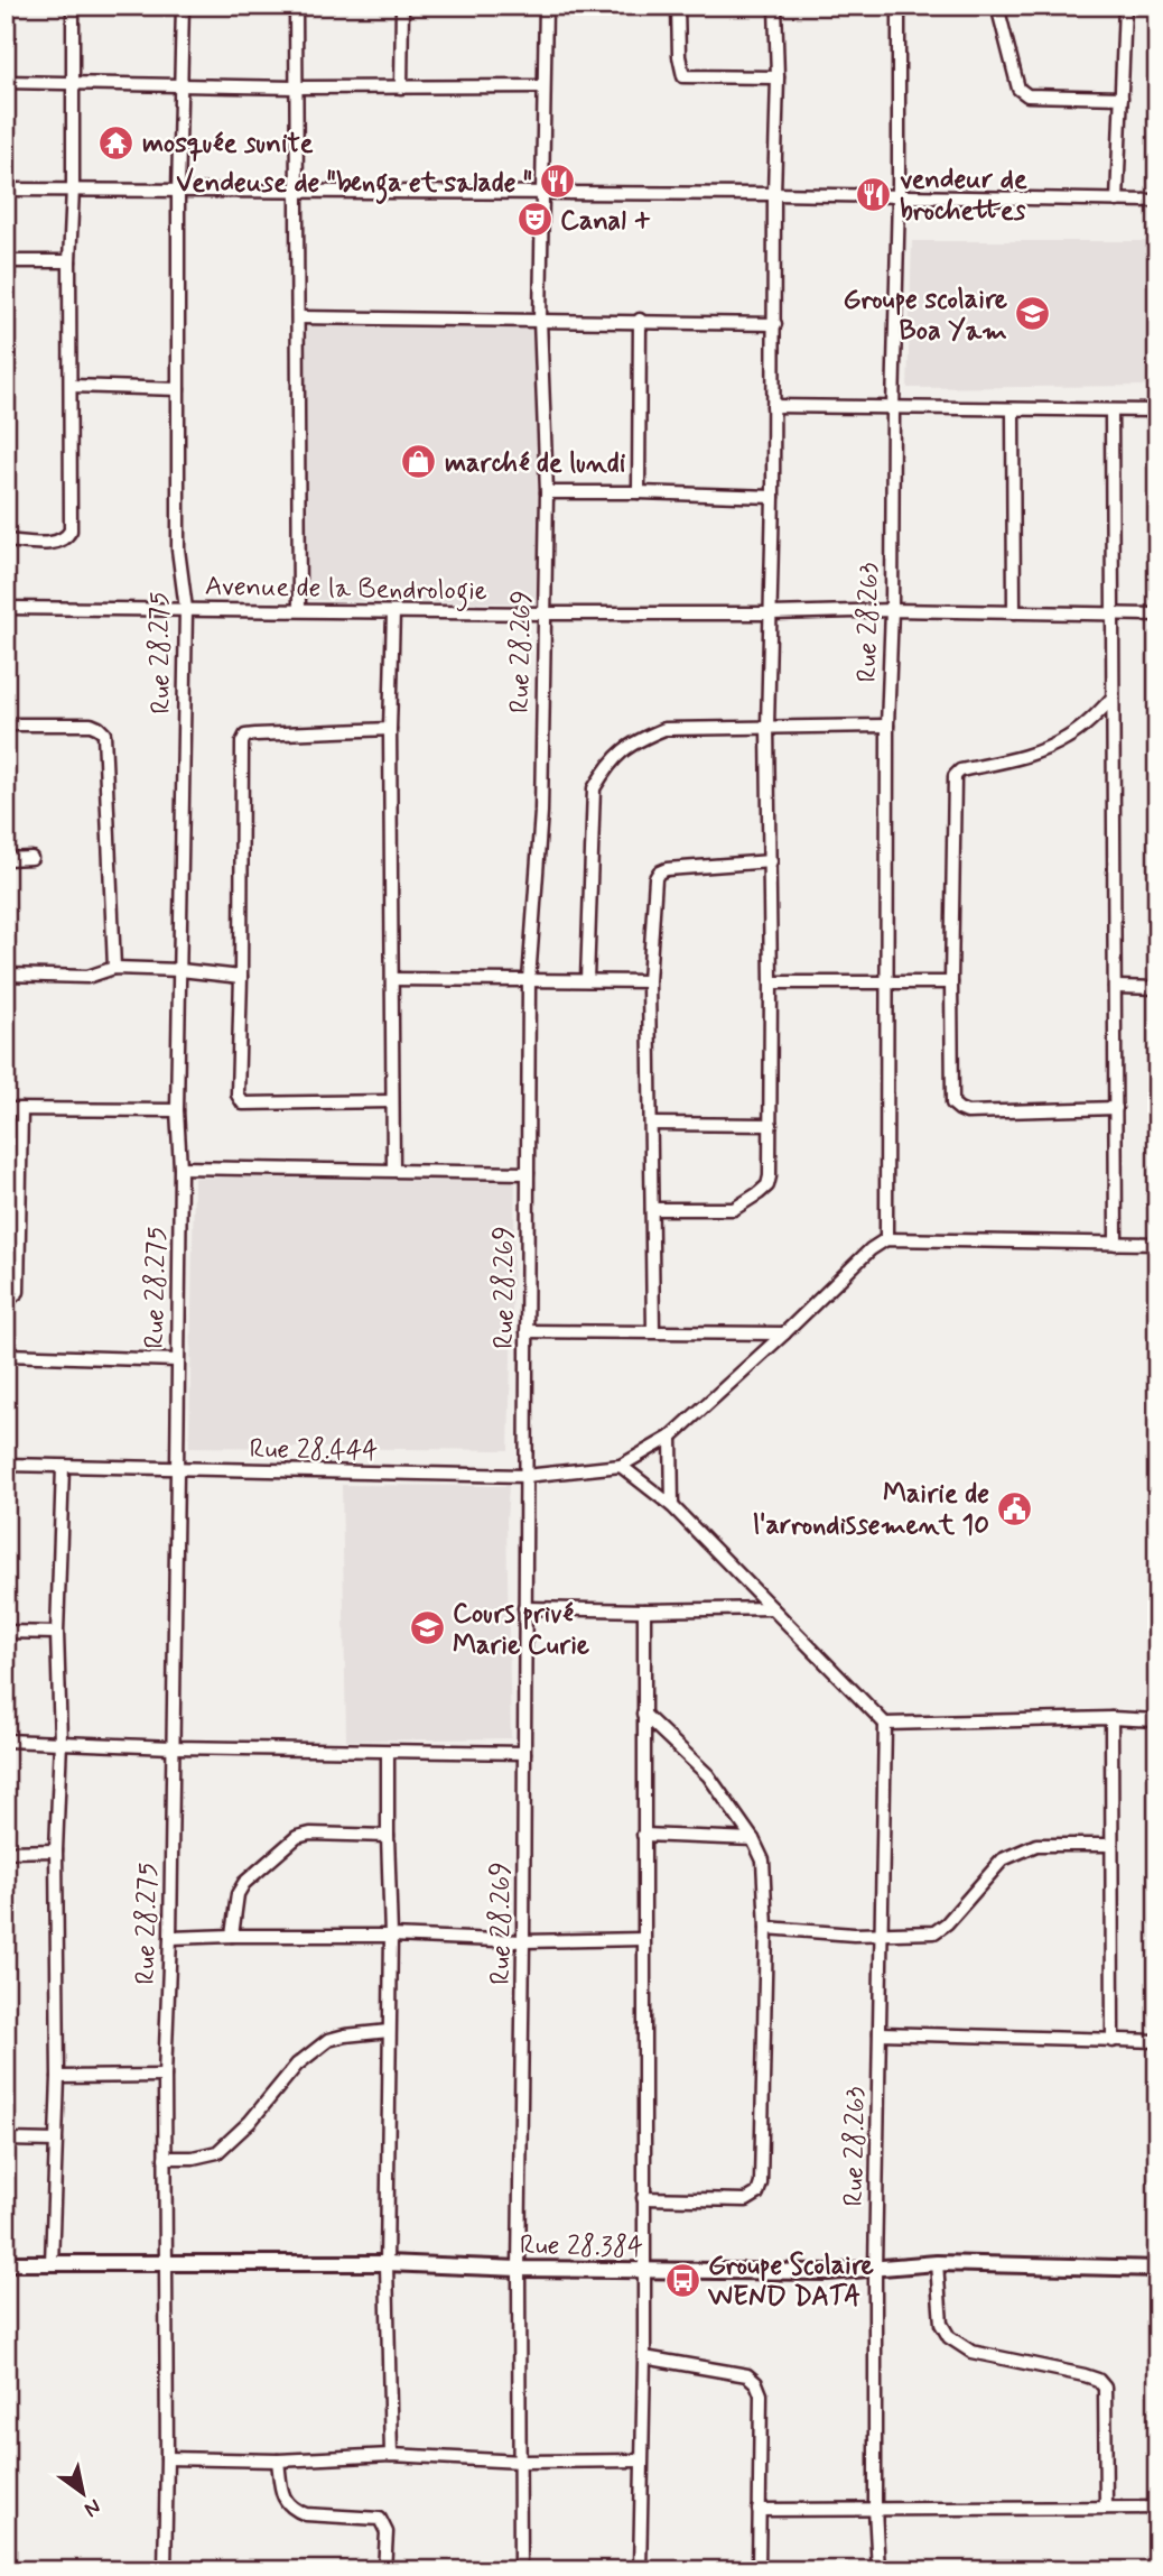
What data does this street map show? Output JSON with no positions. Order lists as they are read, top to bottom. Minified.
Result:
{"streets":{"street":["Avenue de la Bendrologie","Rue 28.263","Rue 28.269","Rue 28.275","Rue 28.444","Rue 28.384"]},"crossings":[["Avenue de la Bendrologie","Rue 28.263"],["Avenue de la Bendrologie","Rue 28.269"],["Avenue de la Bendrologie","Rue 28.275"],["Rue 28.263","Rue 28.384"],["Rue 28.269","Rue 28.444"],["Rue 28.269","Rue 28.384"],["Rue 28.275","Rue 28.444"],["Rue 28.275","Rue 28.384"]],"places":{"temple":["mosquée sunite"],"restaurant":["Vendeuse de \"benga et salade \"","vendeur de brochettes"],"theatre":["Canal +"],"school or university":["Groupe scolaire Boa Yam","Cours privé Marie Curie"],"shop":["marché de lundi"],"public building":["Mairie de l'arrondissement 10"],"bus stop":["Groupe Scolaire WEND DATA"]},"north":"bottom right"}
